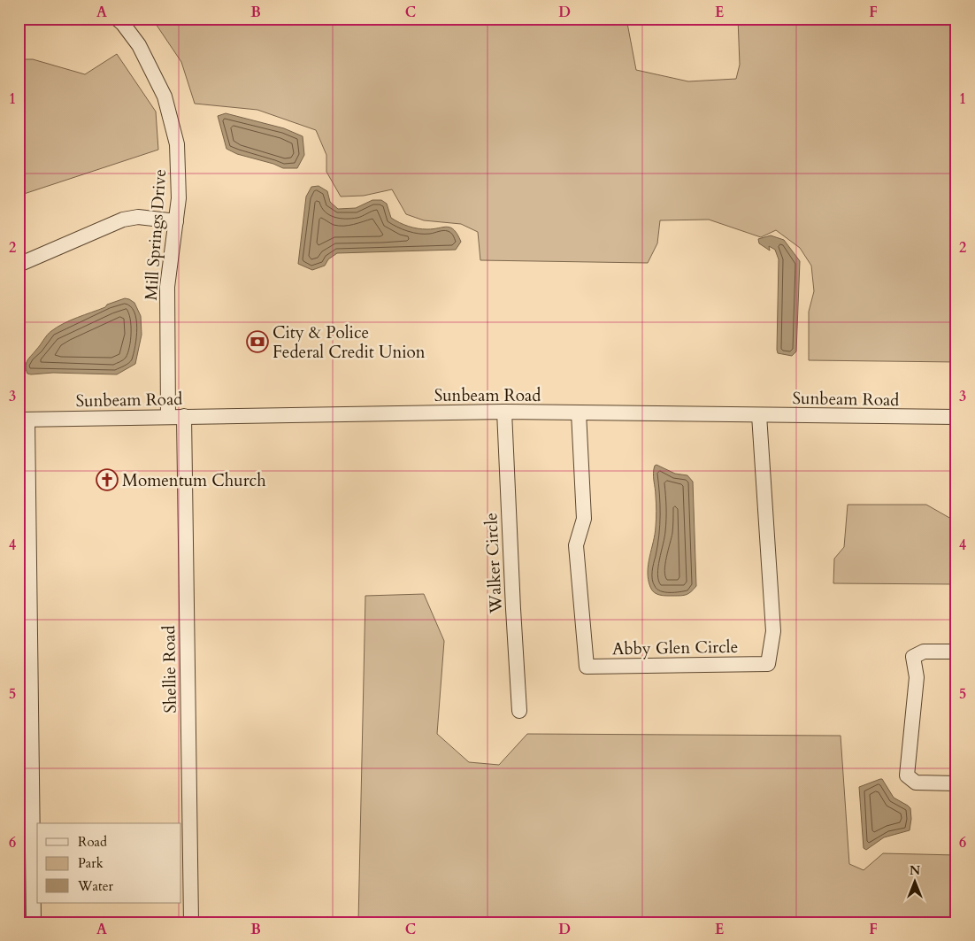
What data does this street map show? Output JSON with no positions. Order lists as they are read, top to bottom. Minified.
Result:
{"streets":{"street":["Mill Springs Drive","Sunbeam Road","Walker Circle","Abby Glen Circle","Shellie Road"]},"crossings":[["Mill Springs Drive","Sunbeam Road"],["Sunbeam Road","Walker Circle"],["Sunbeam Road","Abby Glen Circle"],["Sunbeam Road","Shellie Road"]],"places":{"bank":["City & Police Federal Credit Union"],"church":["Momentum Church"]},"legend":["Road","Park","Water"],"north":"top","grid":{"columns":["A","B","C","D","E","F"],"rows":["1","2","3","4","5","6"]}}
